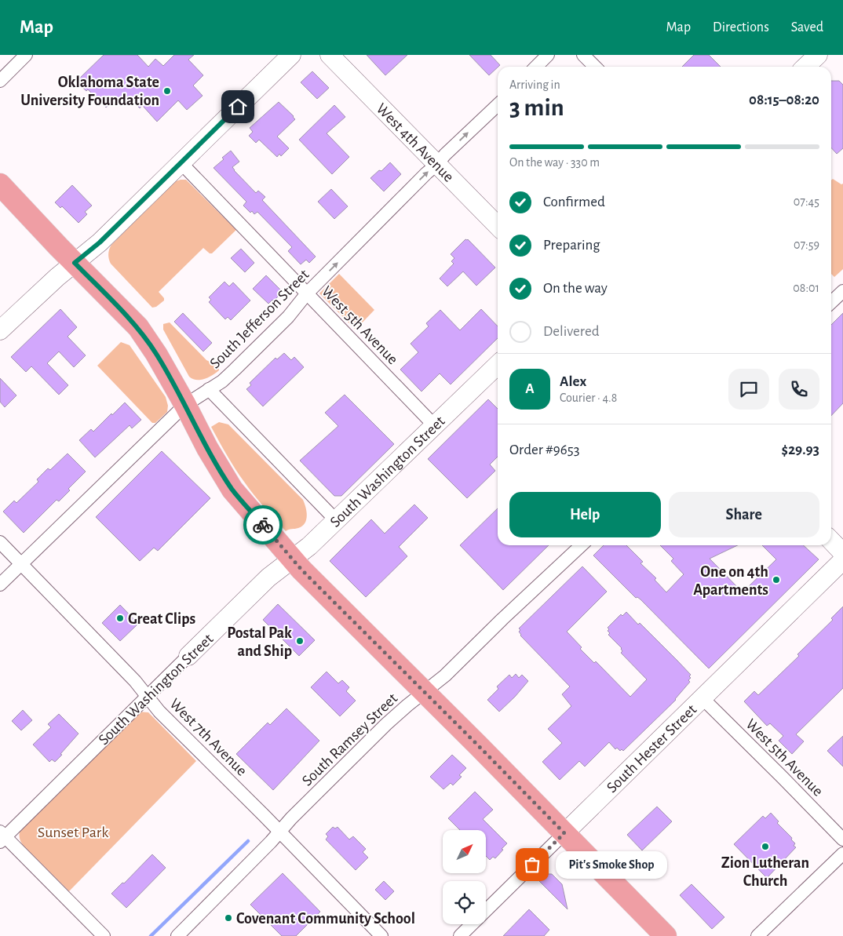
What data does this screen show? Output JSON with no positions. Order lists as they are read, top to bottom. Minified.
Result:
{"streets":{"street":["West 4th Avenue","South Jefferson Street","West 5th Avenue","South Washington Street","West 7th Avenue","South Ramsey Street","South Hester Street"]},"crossings":[["West 4th Avenue","South Jefferson Street"],["South Jefferson Street","West 5th Avenue"],["South Jefferson Street","West 7th Avenue"],["West 5th Avenue","South Washington Street"],["West 5th Avenue","South Hester Street"],["South Washington Street","West 7th Avenue"],["West 7th Avenue","South Ramsey Street"]],"one_way":["South Jefferson Street"],"parks":["Sunset Park"],"places":["Oklahoma State University Foundation","One on 4th Apartments","Great Clips","Postal Pak and Ship","Zion Lutheran Church","Pit's Smoke Shop","Covenant Community School"],"north":"top right","page":{"header":"Map","nav":["Map","Directions","Saved"],"heading":["3 min","Arriving in","08:15–08:20"],"panel":["Alex","Courier · 4.8","Order #9653","$29.93"],"bar":"On the way · 330 m","list":[["Confirmed","07:45"],["Preparing","07:59"],["On the way","08:01"],"Delivered"],"round":"A","buttons":["Help","Share"],"bubble":"Pit's Smoke Shop"}}
